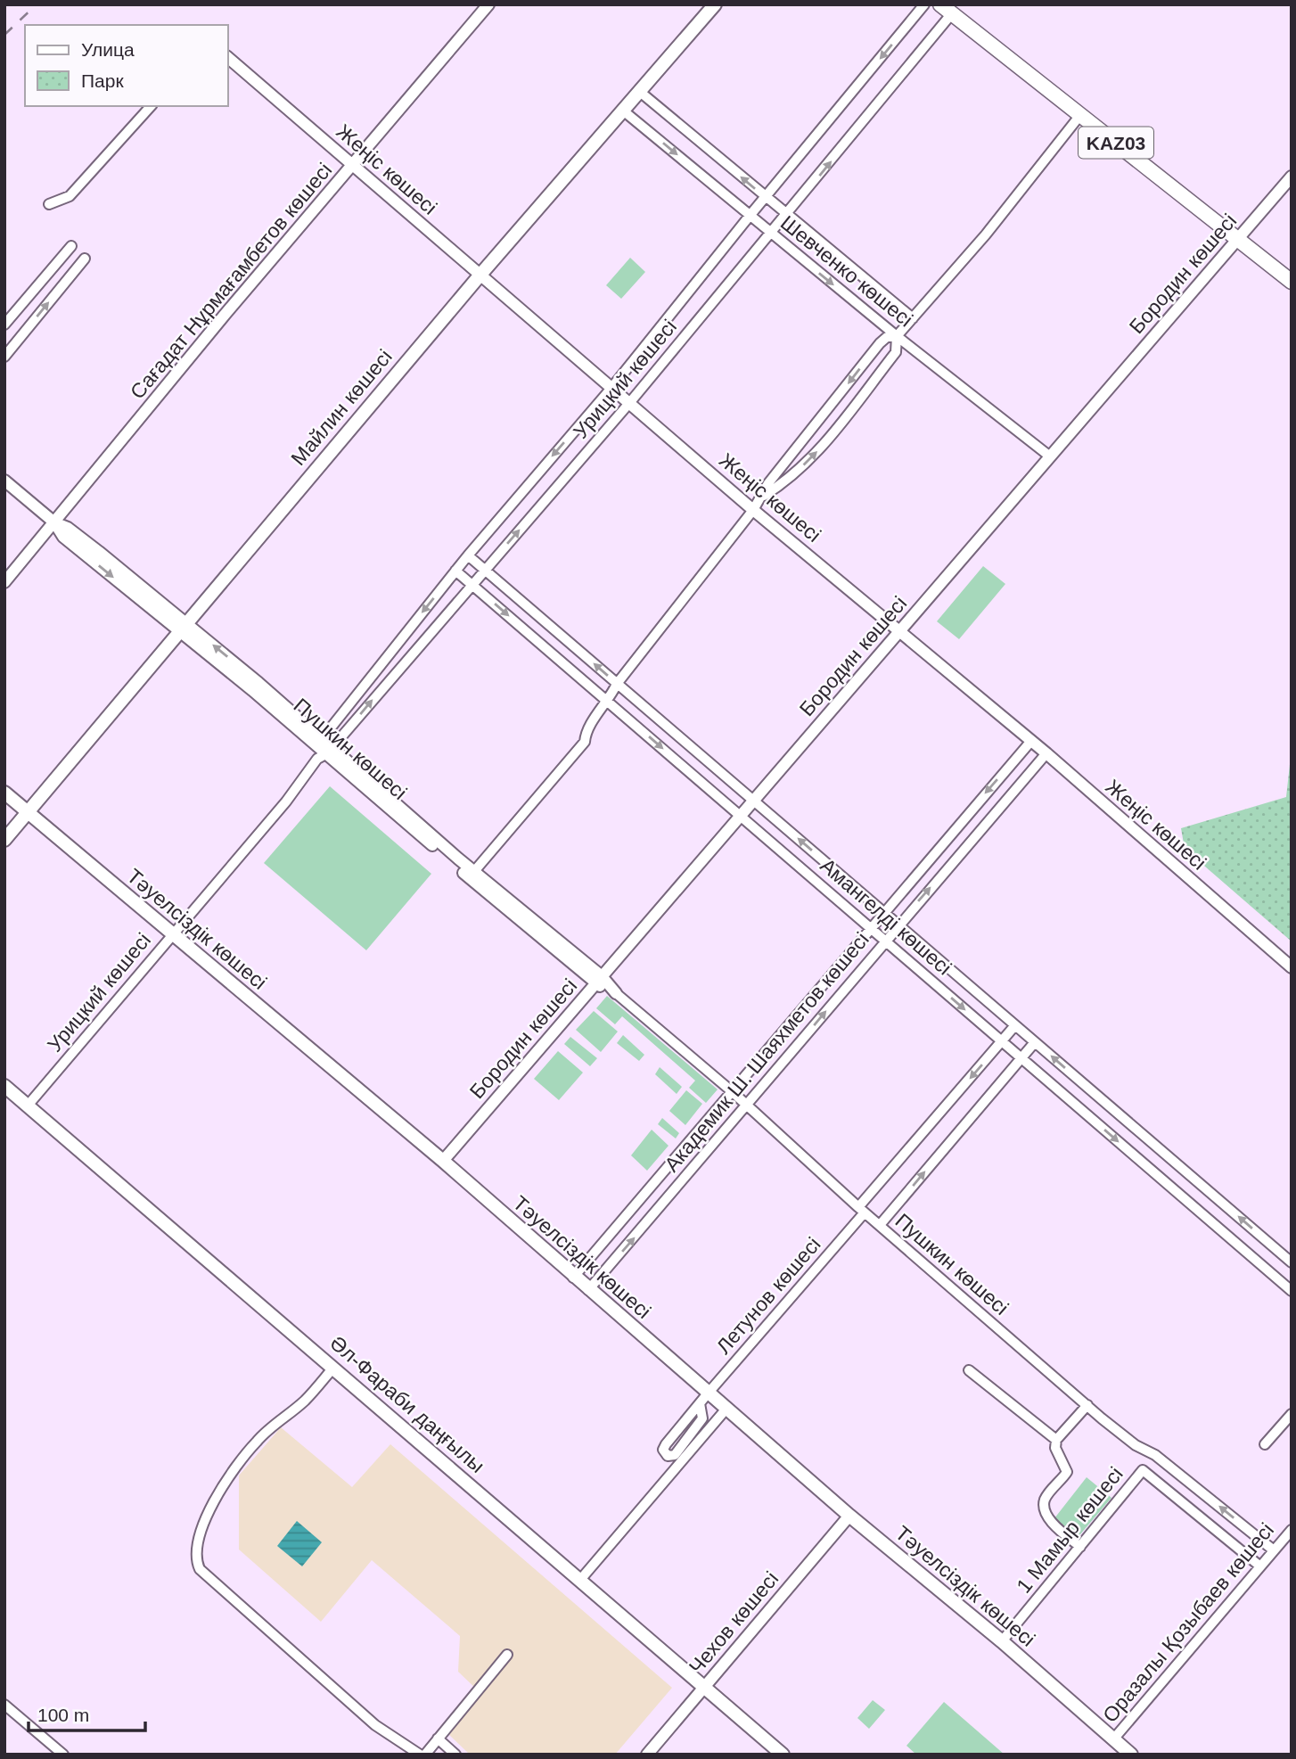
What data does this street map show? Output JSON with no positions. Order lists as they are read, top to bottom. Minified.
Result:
{"streets":{"main road":["KАZ03","Майлин көшесі","Тәуелсіздік көшесі","Әл-Фараби даңғылы"],"street":["Жеңіс көшесі","Шевченко көшесі","Бородин көшесі","Сағадат Нұрмағамбетов көшесі","Урицкий көшесі","Пушкин көшесі","Амангелді көшесі","Академик Ш. Шаяхметов көшесі","Летунов көшесі","1 Мамыр көшесі","Чехов көшесі","Оразалы Қозыбаев көшесі"]},"crossings":[["KАZ03","Бородин көшесі"],["KАZ03","Урицкий көшесі"],["Жеңіс көшесі","Бородин көшесі"],["Жеңіс көшесі","Сағадат Нұрмағамбетов көшесі"],["Жеңіс көшесі","Урицкий көшесі"],["Жеңіс көшесі","Майлин көшесі"],["Жеңіс көшесі","Академик Ш. Шаяхметов көшесі"],["Шевченко көшесі","Бородин көшесі"],["Шевченко көшесі","Урицкий көшесі"],["Шевченко көшесі","Майлин көшесі"],["Бородин көшесі","Пушкин көшесі"],["Бородин көшесі","Амангелді көшесі"],["Бородин көшесі","Тәуелсіздік көшесі"],["Сағадат Нұрмағамбетов көшесі","Пушкин көшесі"],["Урицкий көшесі","Пушкин көшесі"],["Урицкий көшесі","Амангелді көшесі"],["Урицкий көшесі","Тәуелсіздік көшесі"],["Урицкий көшесі","Әл-Фараби даңғылы"],["Майлин көшесі","Пушкин көшесі"],["Майлин көшесі","Тәуелсіздік көшесі"],["Пушкин көшесі","Академик Ш. Шаяхметов көшесі"],["Пушкин көшесі","Летунов көшесі"],["Пушкин көшесі","Оразалы Қозыбаев көшесі"],["Амангелді көшесі","Академик Ш. Шаяхметов көшесі"],["Амангелді көшесі","Летунов көшесі"],["Тәуелсіздік көшесі","Академик Ш. Шаяхметов көшесі"],["Тәуелсіздік көшесі","Летунов көшесі"],["Тәуелсіздік көшесі","1 Мамыр көшесі"],["Тәуелсіздік көшесі","Чехов көшесі"],["Тәуелсіздік көшесі","Оразалы Қозыбаев көшесі"],["Әл-Фараби даңғылы","Чехов көшесі"],["1 Мамыр көшесі","Оразалы Қозыбаев көшесі"]],"legend":["Улица","Парк"],"scale_bar":"100 m"}
